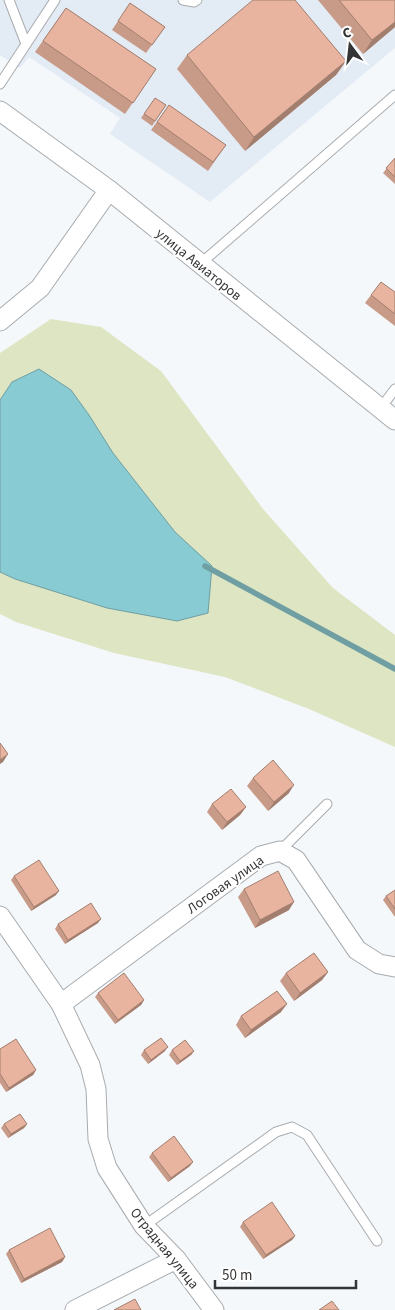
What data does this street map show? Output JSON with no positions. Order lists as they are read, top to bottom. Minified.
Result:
{"streets":{"street":["улица Авиаторов","Логовая улица","Отрадная улица"]},"crossings":[["Логовая улица","Отрадная улица"]],"scale_bar":"50 m","north":"top"}
